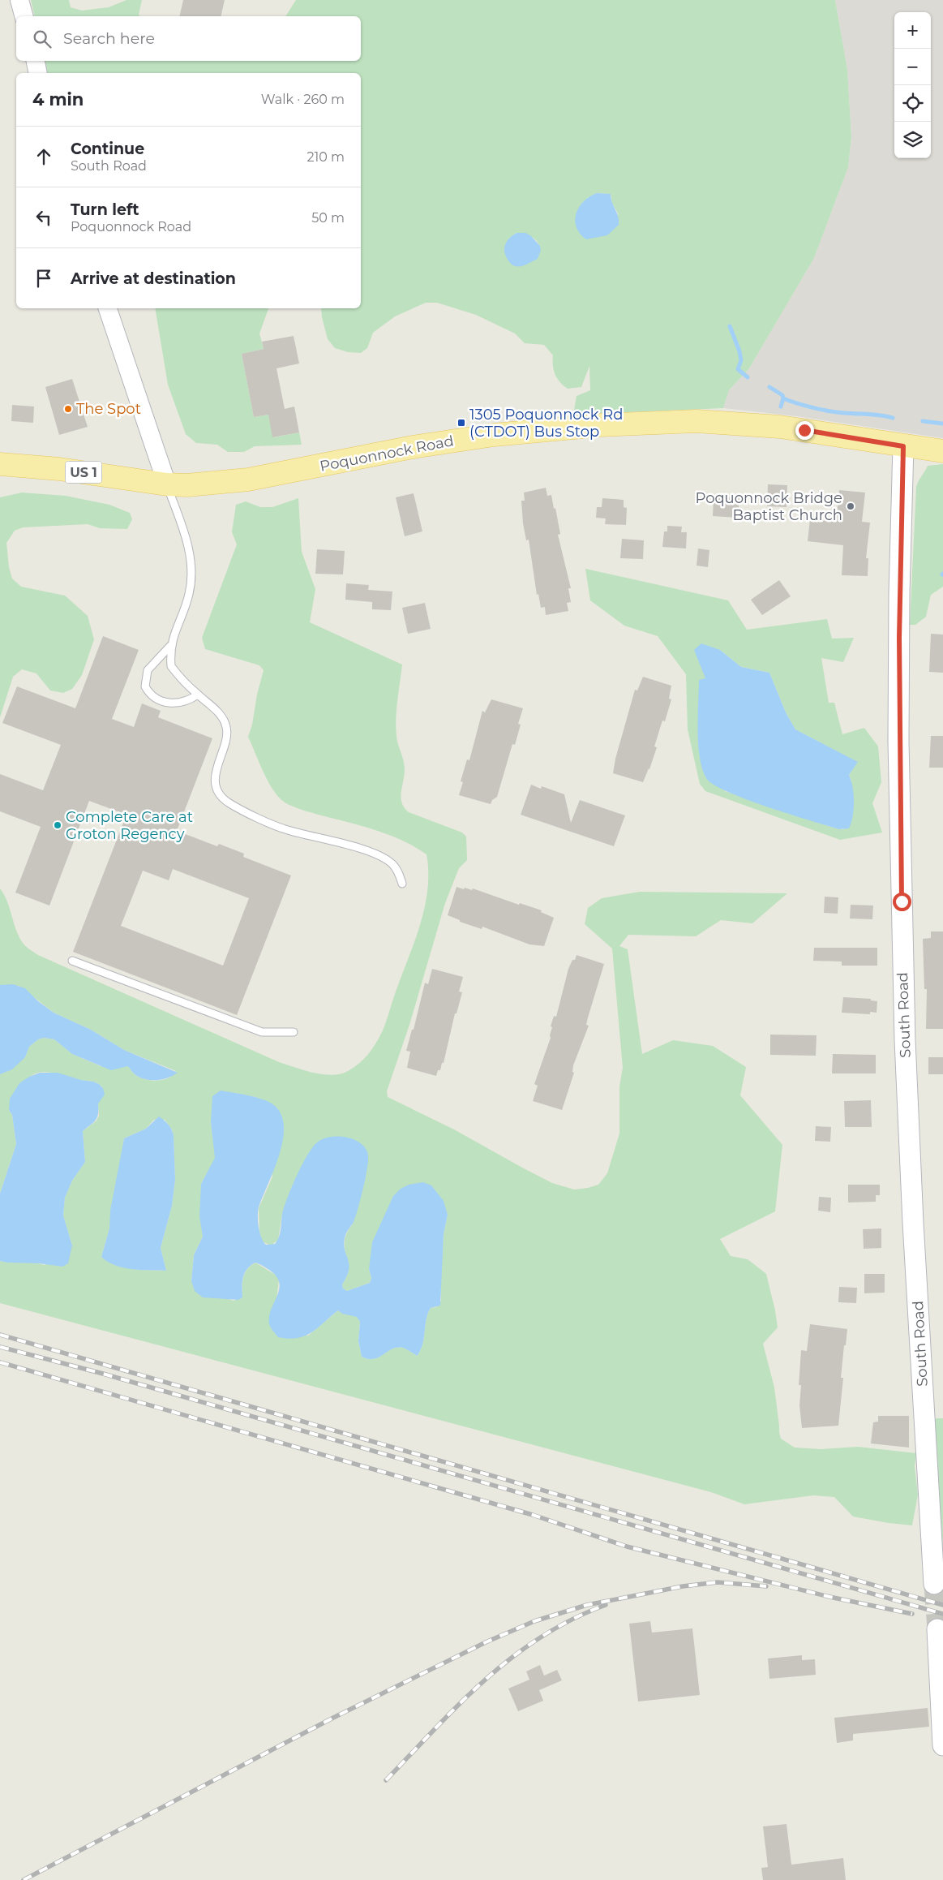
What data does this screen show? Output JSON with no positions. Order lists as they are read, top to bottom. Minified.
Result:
{"streets":{"main road":["Poquonnock Road","US 1","South Road"]},"crossings":[["Poquonnock Road","South Road"]],"places":{"other":["The Spot","Poquonnock Bridge Baptist Church","Complete Care at Groton Regency"],"transit":["1305 Poquonnock Rd (CTDOT) Bus Stop"]},"page":{"map_buttons":["+","−"],"search":"Search here","heading":["4 min","Walk · 260 m"],"list":[["Continue","South Road","210 m"],["Turn left","Poquonnock Road","50 m"],"Arrive at destination"]}}
